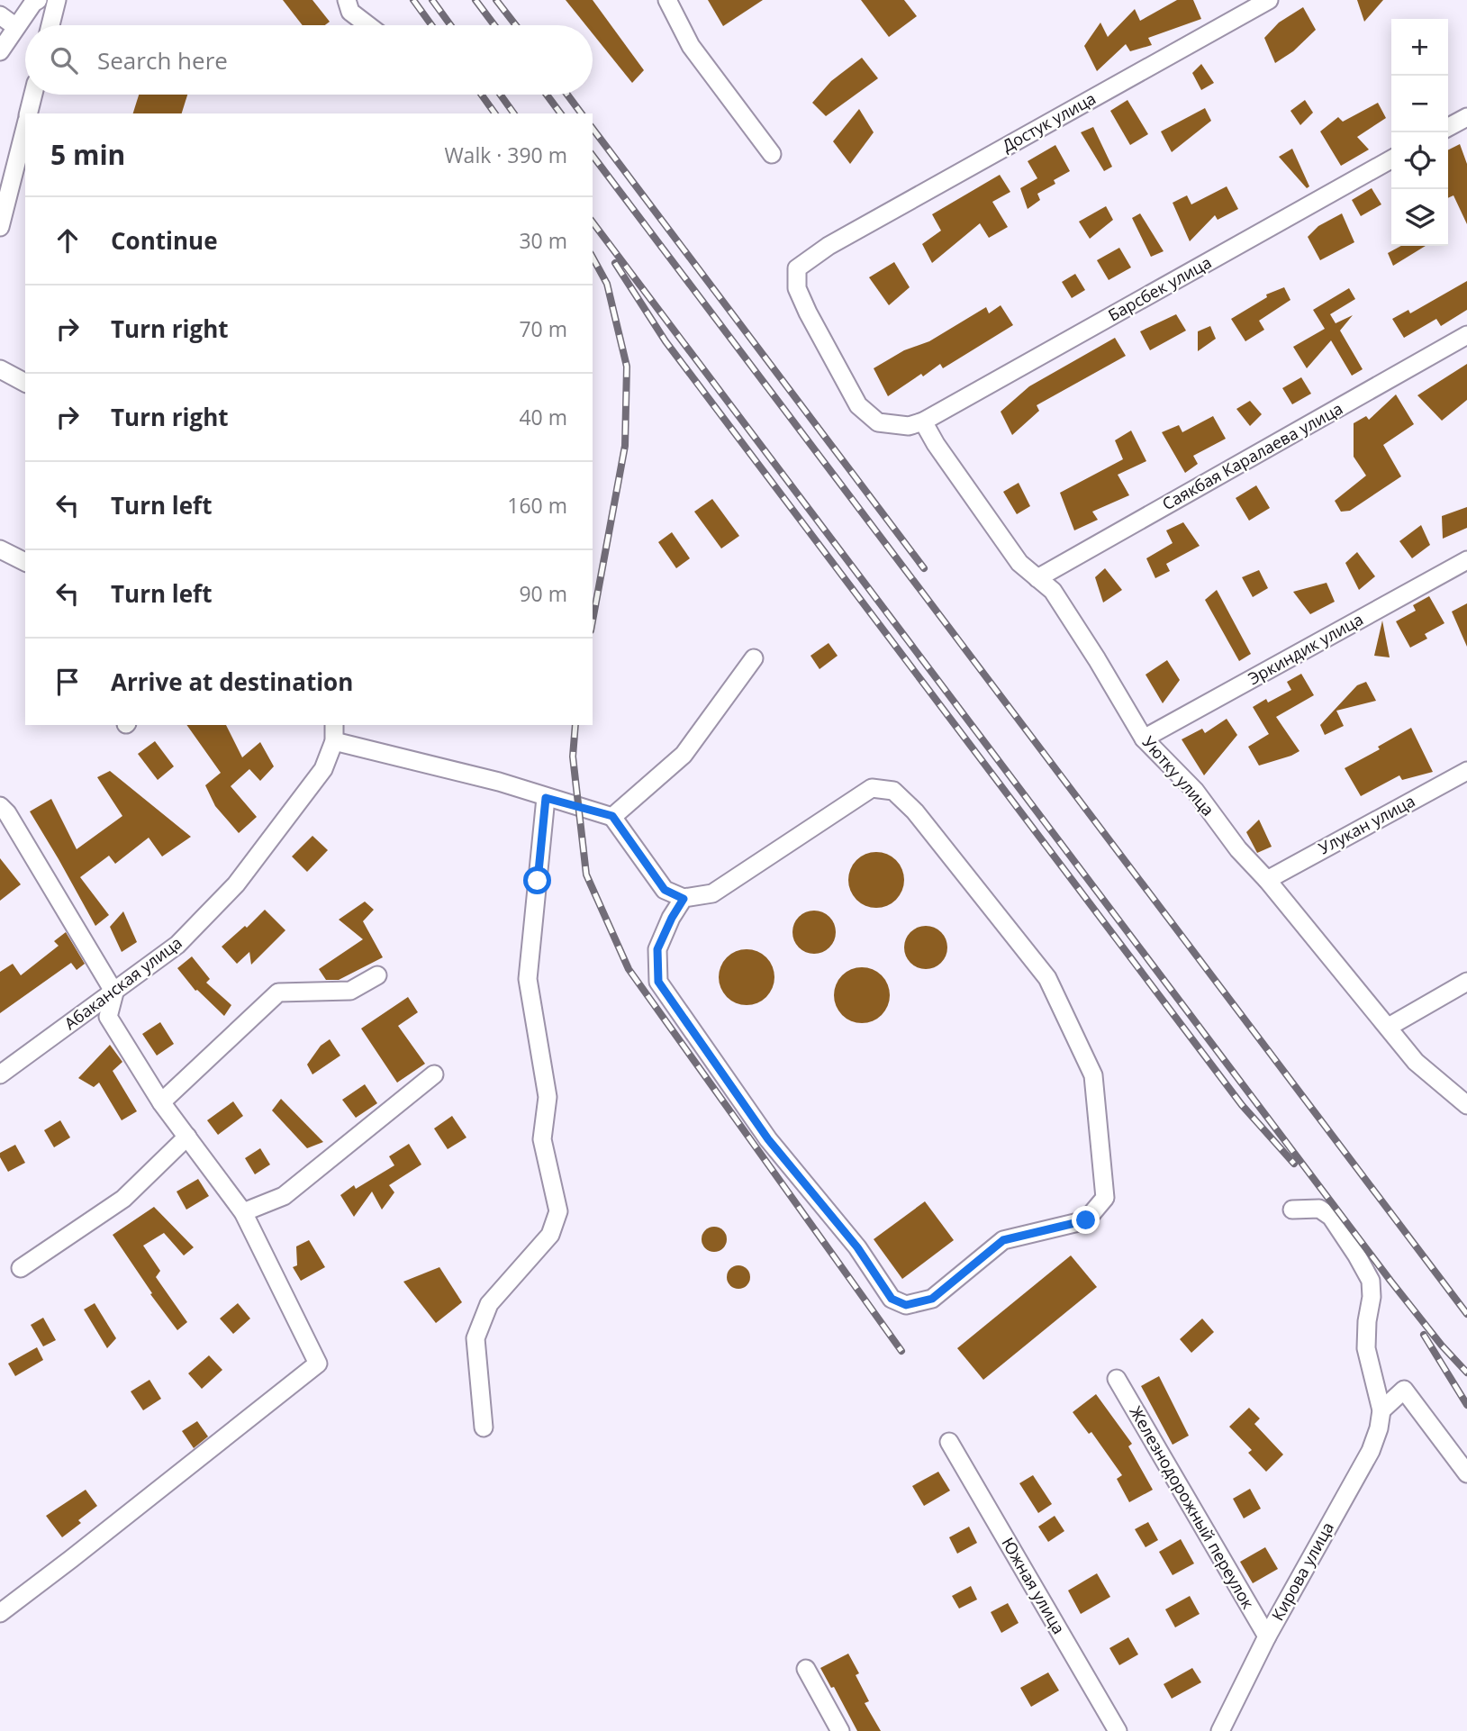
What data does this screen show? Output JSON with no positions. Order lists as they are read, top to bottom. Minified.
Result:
{"streets":{"street":["Достук улица","Барсбек улица","Саякбая Каралаева улица","Эркиндик улица","Уютку улица","Улукан улица","Абаканская улица","Железнодорожный переулок","Кирова улица","Южная улица"]},"crossings":[["Достук улица","Барсбек улица"],["Достук улица","Уютку улица"],["Барсбек улица","Уютку улица"],["Саякбая Каралаева улица","Уютку улица"],["Эркиндик улица","Уютку улица"],["Уютку улица","Улукан улица"],["Железнодорожный переулок","Кирова улица"]],"page":{"map_buttons":["+","−"],"search":"Search here","heading":["5 min","Walk · 390 m"],"list":[["Continue","30 m"],["Turn right","70 m"],["Turn right","40 m"],["Turn left","160 m"],["Turn left","90 m"],"Arrive at destination"]}}
